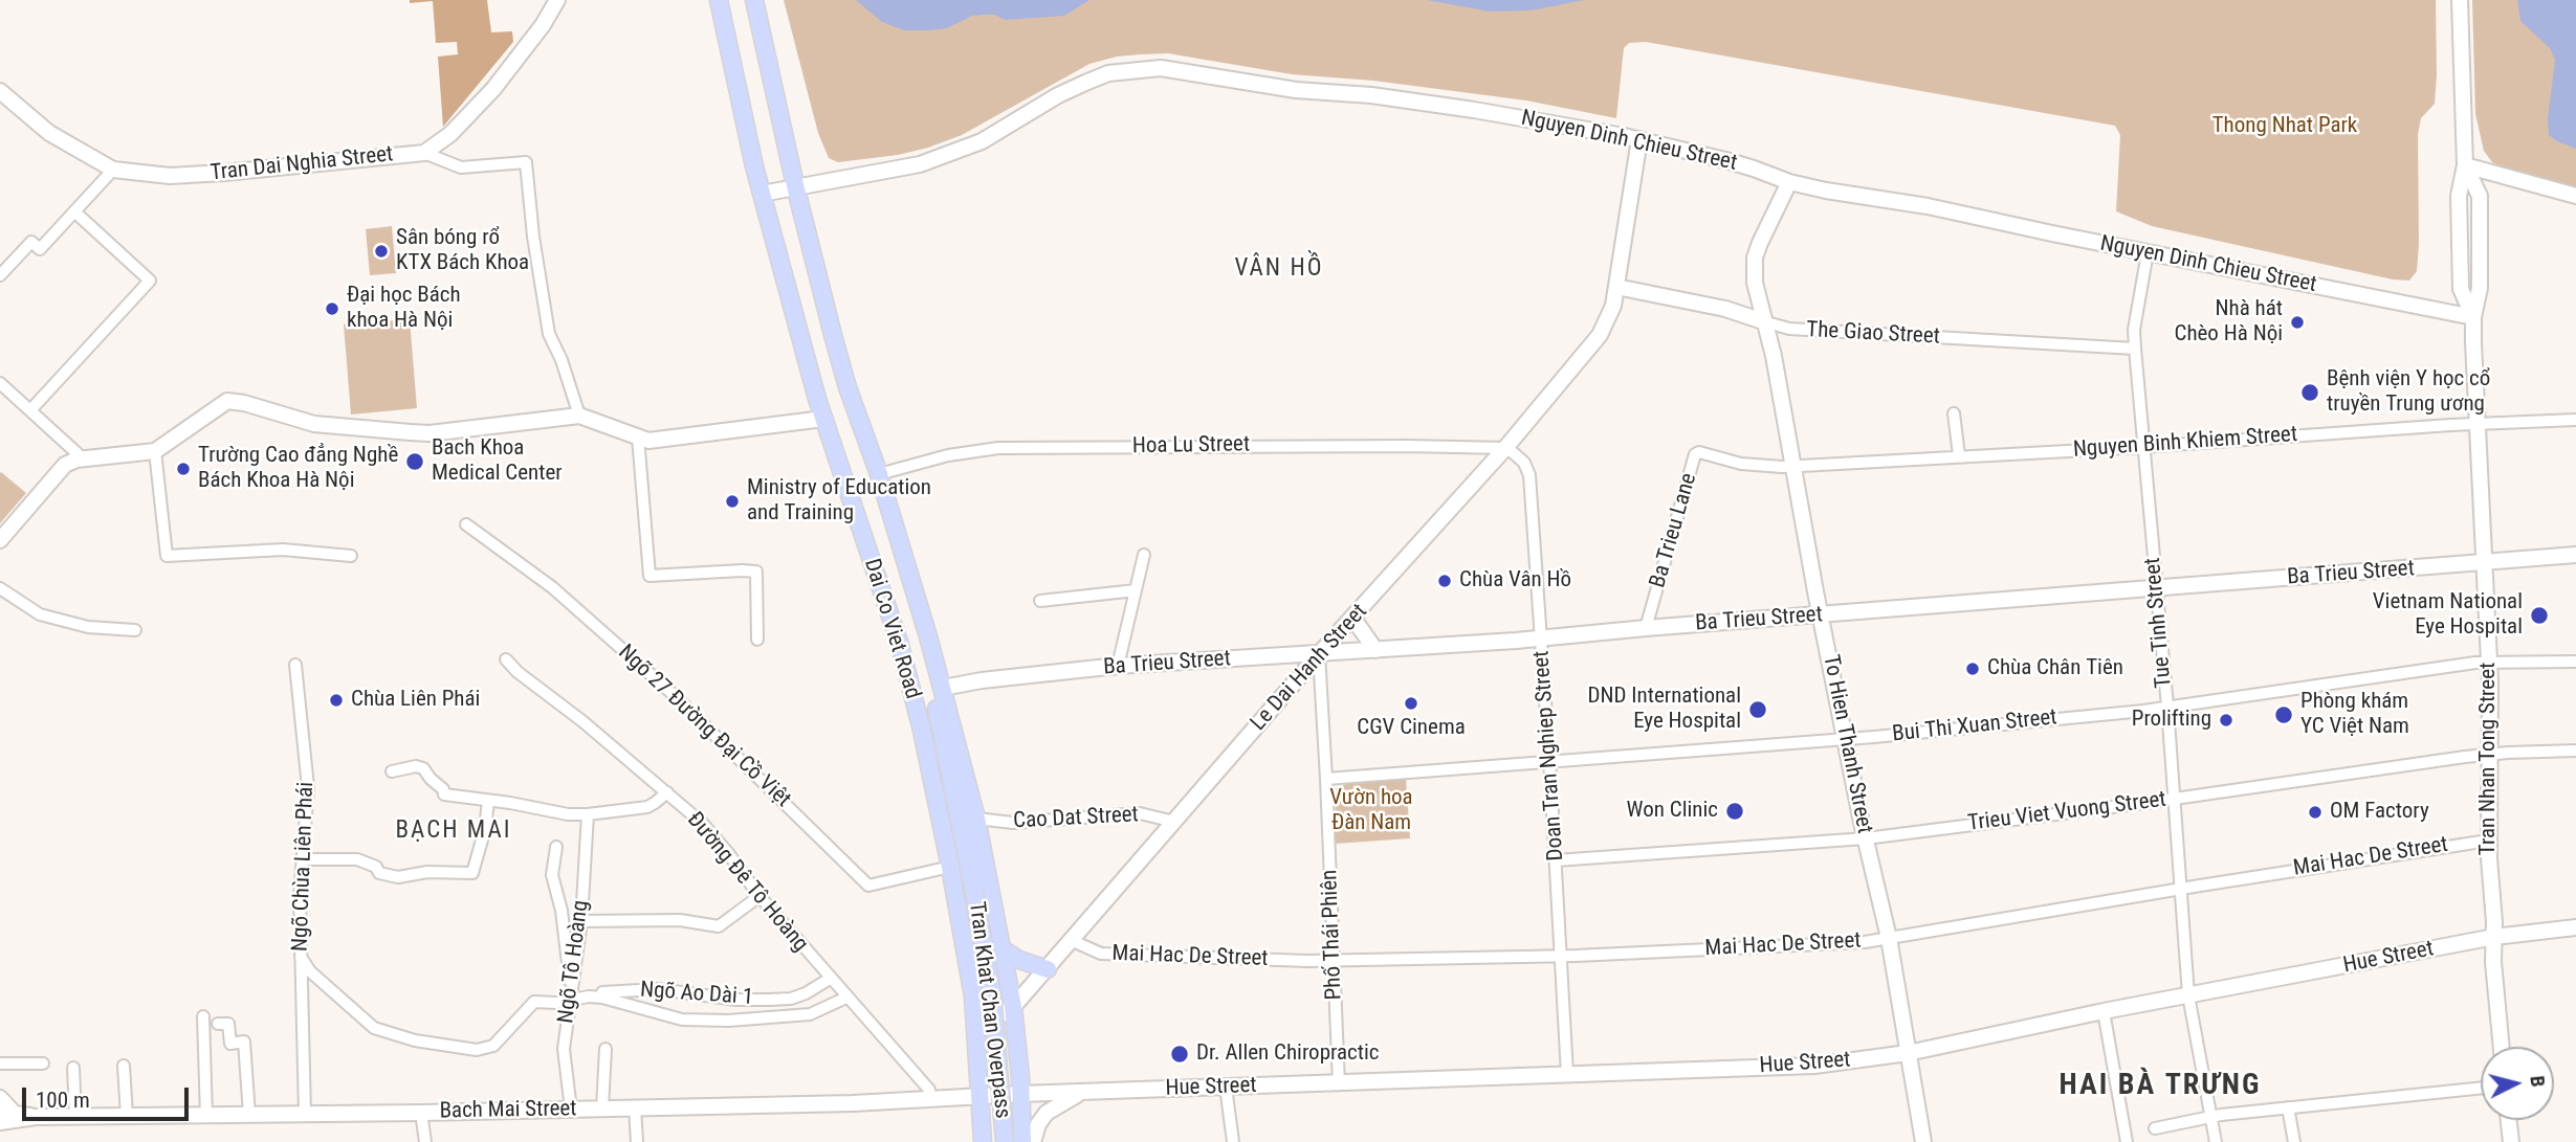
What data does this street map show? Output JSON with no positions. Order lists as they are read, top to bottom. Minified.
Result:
{"streets":{"main road":["Dai Co Viet Road","Tran Khat Chan Overpass"],"street":["Nguyen Dinh Chieu Street","Tran Dai Nghia Street","The Giao Street","Nguyen Binh Khiem Street","Hoa Lu Street","Ba Trieu Lane","Ba Trieu Street","Tue Tinh Street","Le Dai Hanh Street","Ngõ 27 Đường Đại Cồ Việt","Bui Thi Xuan Street","To Hien Thanh Street","Doan Tran Nghiep Street","Tran Nhan Tong Street","Trieu Viet Vuong Street","Cao Dat Street","Mai Hac De Street","Ngõ Chùa Liên Phái","Đường Đê Tô Hoàng","Phố Thái Phiên","Hue Street","Ngõ Tô Hoàng","Ngõ Ao Dài 1","Bach Mai Street"]},"crossings":[["Nguyen Dinh Chieu Street","Tue Tinh Street"],["Nguyen Dinh Chieu Street","Dai Co Viet Road"],["Nguyen Dinh Chieu Street","Le Dai Hanh Street"],["Nguyen Dinh Chieu Street","To Hien Thanh Street"],["Nguyen Dinh Chieu Street","Tran Nhan Tong Street"],["The Giao Street","Tue Tinh Street"],["The Giao Street","Le Dai Hanh Street"],["The Giao Street","To Hien Thanh Street"],["Nguyen Binh Khiem Street","Ba Trieu Lane"],["Nguyen Binh Khiem Street","Tue Tinh Street"],["Nguyen Binh Khiem Street","To Hien Thanh Street"],["Nguyen Binh Khiem Street","Tran Nhan Tong Street"],["Hoa Lu Street","Dai Co Viet Road"],["Hoa Lu Street","Le Dai Hanh Street"],["Hoa Lu Street","Doan Tran Nghiep Street"],["Ba Trieu Lane","Ba Trieu Street"],["Ba Trieu Lane","To Hien Thanh Street"],["Ba Trieu Street","Tue Tinh Street"],["Ba Trieu Street","Dai Co Viet Road"],["Ba Trieu Street","Le Dai Hanh Street"],["Ba Trieu Street","To Hien Thanh Street"],["Ba Trieu Street","Doan Tran Nghiep Street"],["Ba Trieu Street","Tran Nhan Tong Street"],["Ba Trieu Street","Phố Thái Phiên"],["Tue Tinh Street","Bui Thi Xuan Street"],["Tue Tinh Street","Trieu Viet Vuong Street"],["Tue Tinh Street","Mai Hac De Street"],["Tue Tinh Street","Hue Street"],["Dai Co Viet Road","Le Dai Hanh Street"],["Dai Co Viet Road","Ngõ 27 Đường Đại Cồ Việt"],["Dai Co Viet Road","Cao Dat Street"],["Dai Co Viet Road","Hue Street"],["Dai Co Viet Road","Tran Khat Chan Overpass"],["Dai Co Viet Road","Bach Mai Street"],["Le Dai Hanh Street","Doan Tran Nghiep Street"],["Le Dai Hanh Street","Cao Dat Street"],["Le Dai Hanh Street","Mai Hac De Street"],["Le Dai Hanh Street","Phố Thái Phiên"],["Bui Thi Xuan Street","To Hien Thanh Street"],["Bui Thi Xuan Street","Doan Tran Nghiep Street"],["Bui Thi Xuan Street","Tran Nhan Tong Street"],["Bui Thi Xuan Street","Phố Thái Phiên"],["To Hien Thanh Street","Trieu Viet Vuong Street"],["To Hien Thanh Street","Mai Hac De Street"],["To Hien Thanh Street","Hue Street"],["Doan Tran Nghiep Street","Trieu Viet Vuong Street"],["Doan Tran Nghiep Street","Mai Hac De Street"],["Doan Tran Nghiep Street","Hue Street"],["Tran Nhan Tong Street","Trieu Viet Vuong Street"],["Tran Nhan Tong Street","Mai Hac De Street"],["Tran Nhan Tong Street","Hue Street"],["Mai Hac De Street","Phố Thái Phiên"],["Ngõ Chùa Liên Phái","Bach Mai Street"],["Đường Đê Tô Hoàng","Ngõ Ao Dài 1"],["Đường Đê Tô Hoàng","Bach Mai Street"],["Phố Thái Phiên","Hue Street"],["Hue Street","Bach Mai Street"],["Ngõ Tô Hoàng","Bach Mai Street"]],"districts":["VÂN HỒ","BẠCH MAI","HAI BÀ TRƯNG"],"parks":["Thong Nhat Park","Vườn hoa Đàn Nam"],"places":["Sân bóng rổ KTX Bách Khoa","Đại học Bách khoa Hà Nội","Nhà hát Chèo Hà Nội","Bệnh viện Y học cổ truyền Trung ương","Bach Khoa Medical Center","Trường Cao đẳng Nghề Bách Khoa Hà Nội","Ministry of Education and Training","Chùa Vân Hồ","Vietnam National Eye Hospital","Chùa Chân Tiên","Chùa Liên Phái","CGV Cinema","DND International Eye Hospital","Phòng khám YC Việt Nam","Prolifting","Won Clinic","OM Factory","Dr. Allen Chiropractic"],"scale_bar":"100 m","north":"right"}
